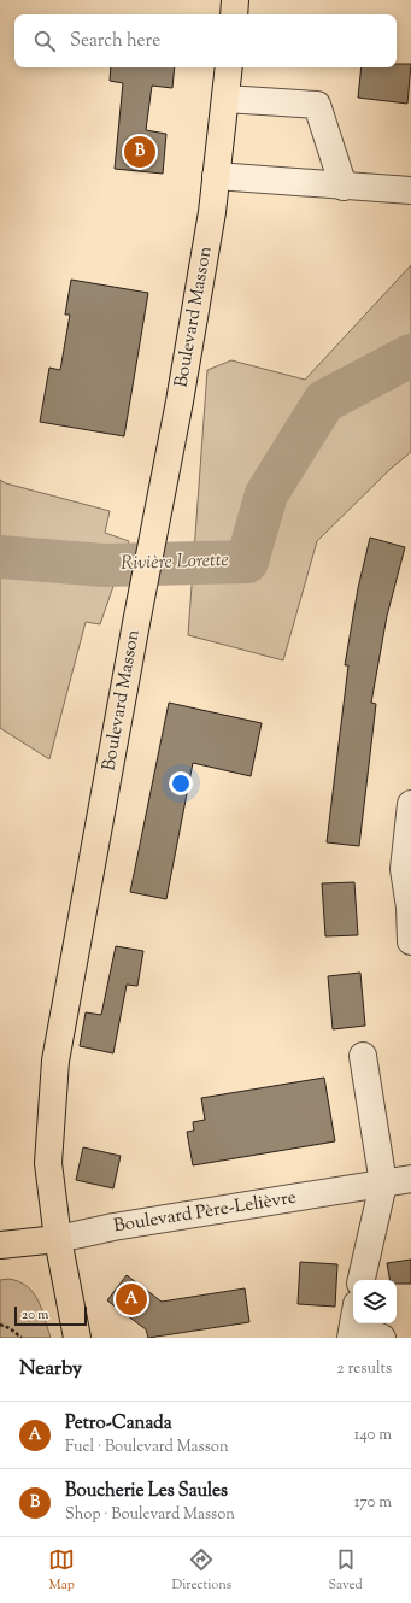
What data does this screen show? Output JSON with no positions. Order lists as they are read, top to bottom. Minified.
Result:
{"streets":{"main road":["Boulevard Masson","Boulevard Père-Lelièvre"]},"crossings":[["Boulevard Masson","Boulevard Père-Lelièvre"]],"water":["Rivière Lorette"],"scale_bar":"20 m","page":{"search":"Search here","pins":["B","A"],"scale":"20 m","heading":["Nearby","2 results"],"list":[{"mark":"A","name":"Petro-Canada","note":"Fuel · Boulevard Masson","value":"140 m"},{"mark":"B","name":"Boucherie Les Saules","note":"Shop · Boulevard Masson","value":"170 m"}],"nav":["Map","Directions","Saved"]}}
